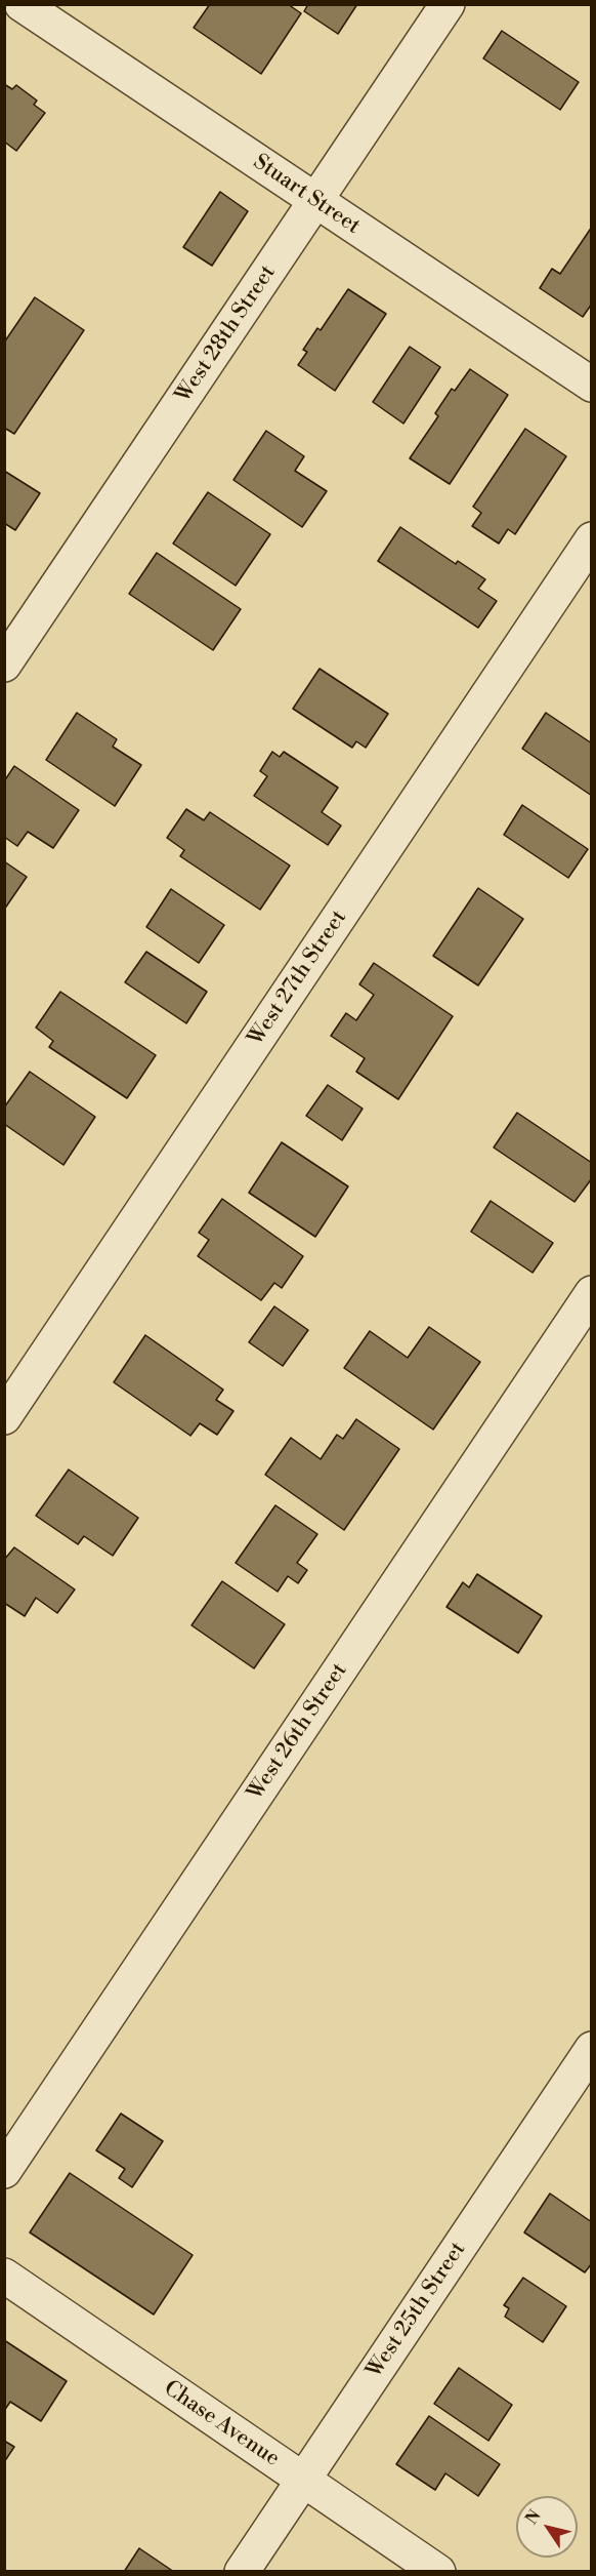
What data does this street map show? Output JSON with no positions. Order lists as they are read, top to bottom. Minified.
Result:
{"streets":{"street":["Stuart Street","West 28th Street","West 27th Street","West 26th Street","West 25th Street","Chase Avenue"]},"crossings":[["Stuart Street","West 28th Street"],["West 25th Street","Chase Avenue"]],"north":"top left"}
